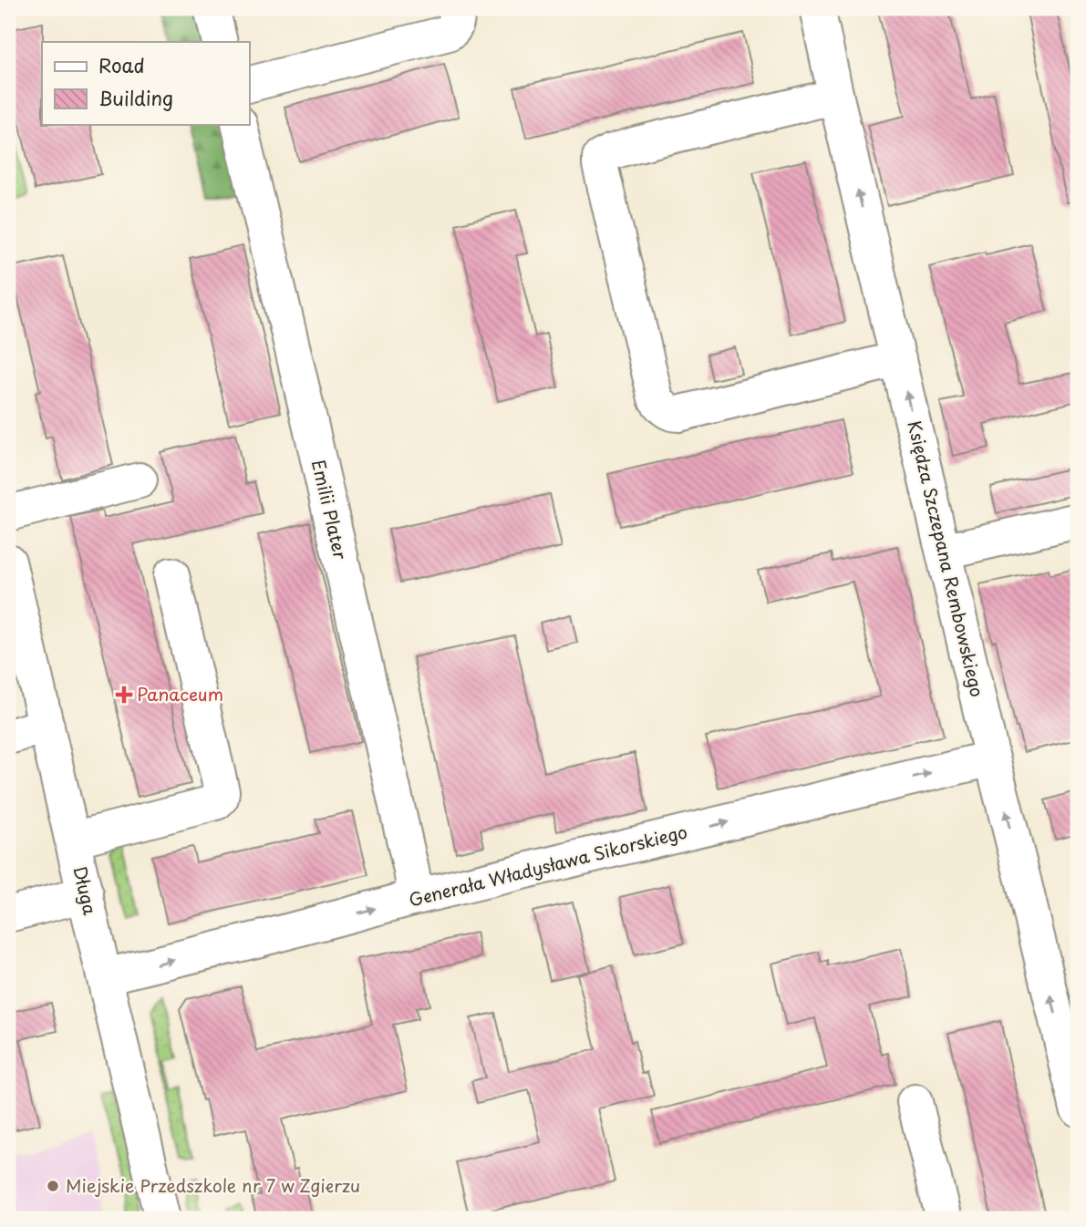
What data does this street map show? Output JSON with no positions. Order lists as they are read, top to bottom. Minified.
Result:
{"streets":{"street":["Emilii Plater","Księdza Szczepana Rembowskiego","Generała Władysława Sikorskiego","Długa"]},"crossings":[["Emilii Plater","Generała Władysława Sikorskiego"],["Księdza Szczepana Rembowskiego","Generała Władysława Sikorskiego"],["Generała Władysława Sikorskiego","Długa"]],"one_way":["Księdza Szczepana Rembowskiego","Generała Władysława Sikorskiego"],"places":{"health":["Panaceum"],"other":["Miejskie Przedszkole nr 7 w Zgierzu"]},"legend":["Road","Building"]}
